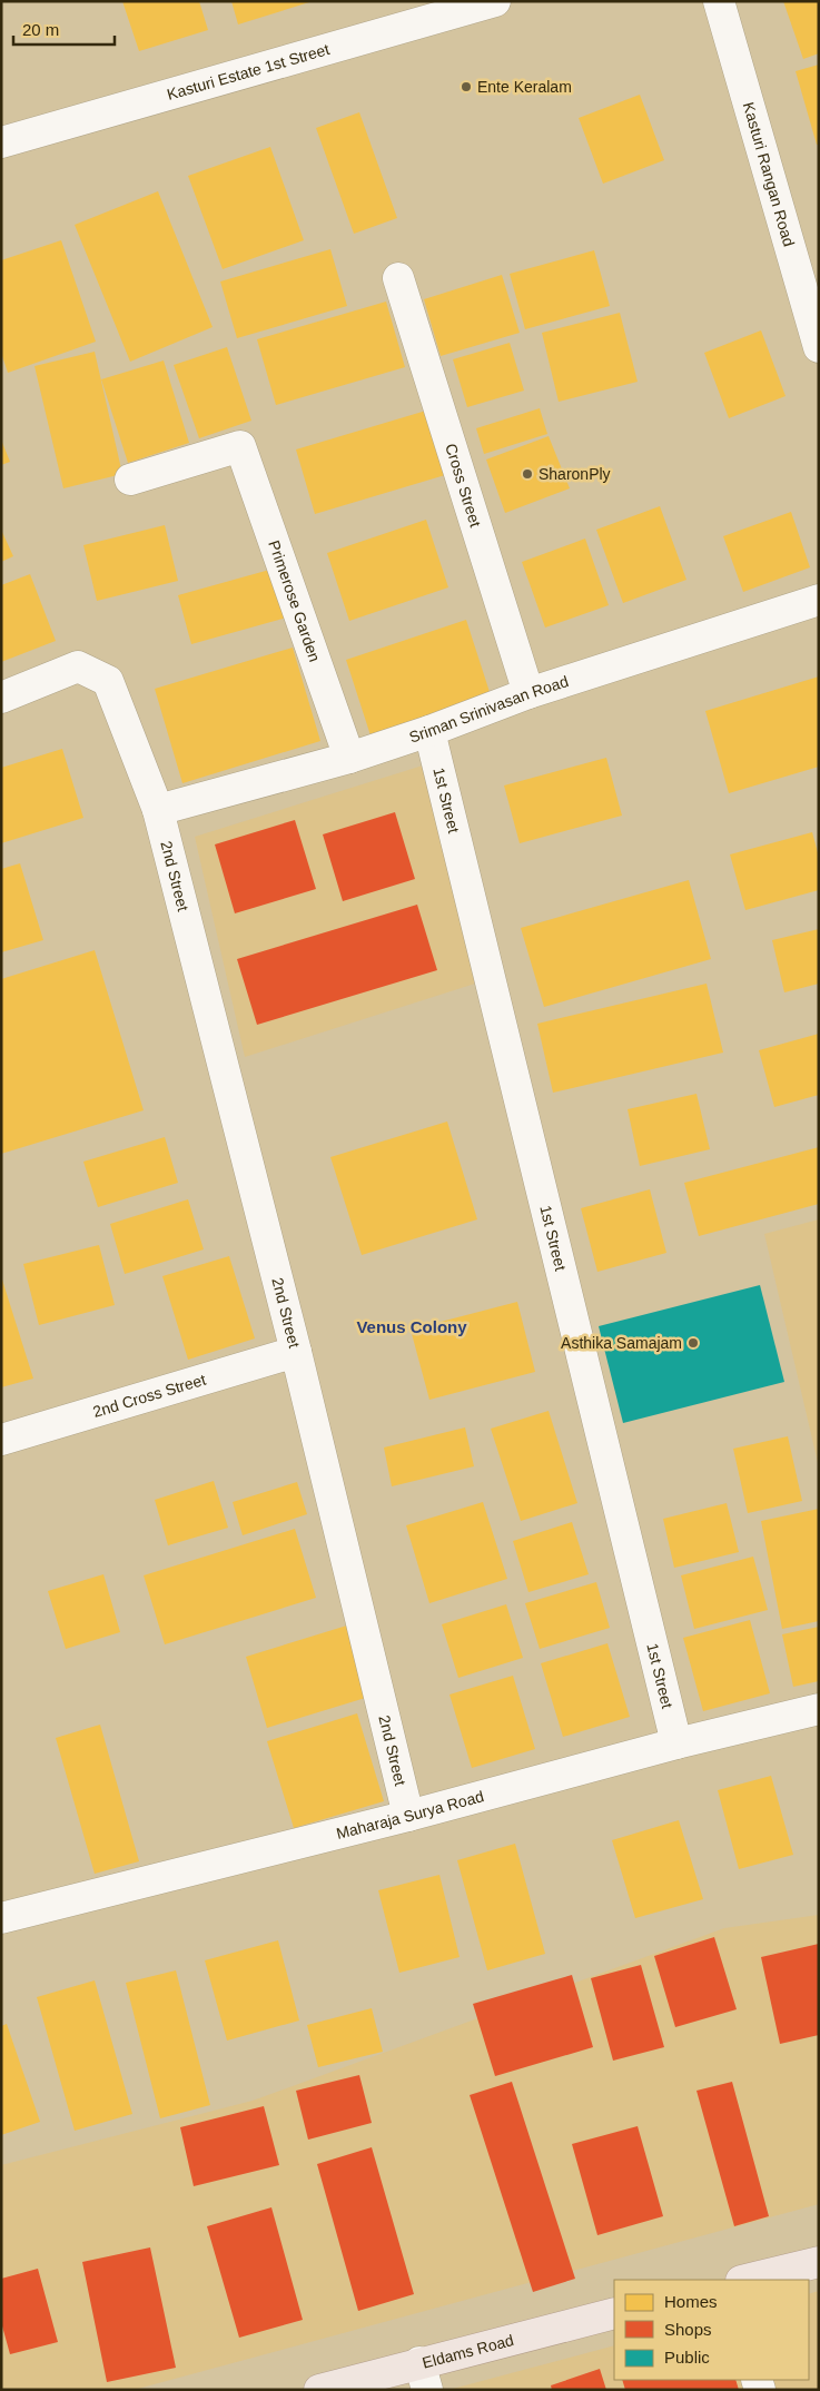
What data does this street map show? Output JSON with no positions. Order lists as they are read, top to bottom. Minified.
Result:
{"streets":{"main road":["Eldams Road"],"street":["Kasturi Estate 1st Street","Kasturi Rangan Road","Cross Street","Primerose Garden","Sriman Srinivasan Road","1st Street","2nd Street","2nd Cross Street","Maharaja Surya Road"]},"crossings":[["Cross Street","Sriman Srinivasan Road"],["Primerose Garden","Sriman Srinivasan Road"],["Sriman Srinivasan Road","1st Street"],["Sriman Srinivasan Road","2nd Street"],["1st Street","Maharaja Surya Road"],["2nd Street","2nd Cross Street"],["2nd Street","Maharaja Surya Road"]],"districts":["Venus Colony"],"places":["Ente Keralam","SharonPly","Asthika Samajam"],"legend":["Homes","Shops","Public"],"scale_bar":"20 m"}
